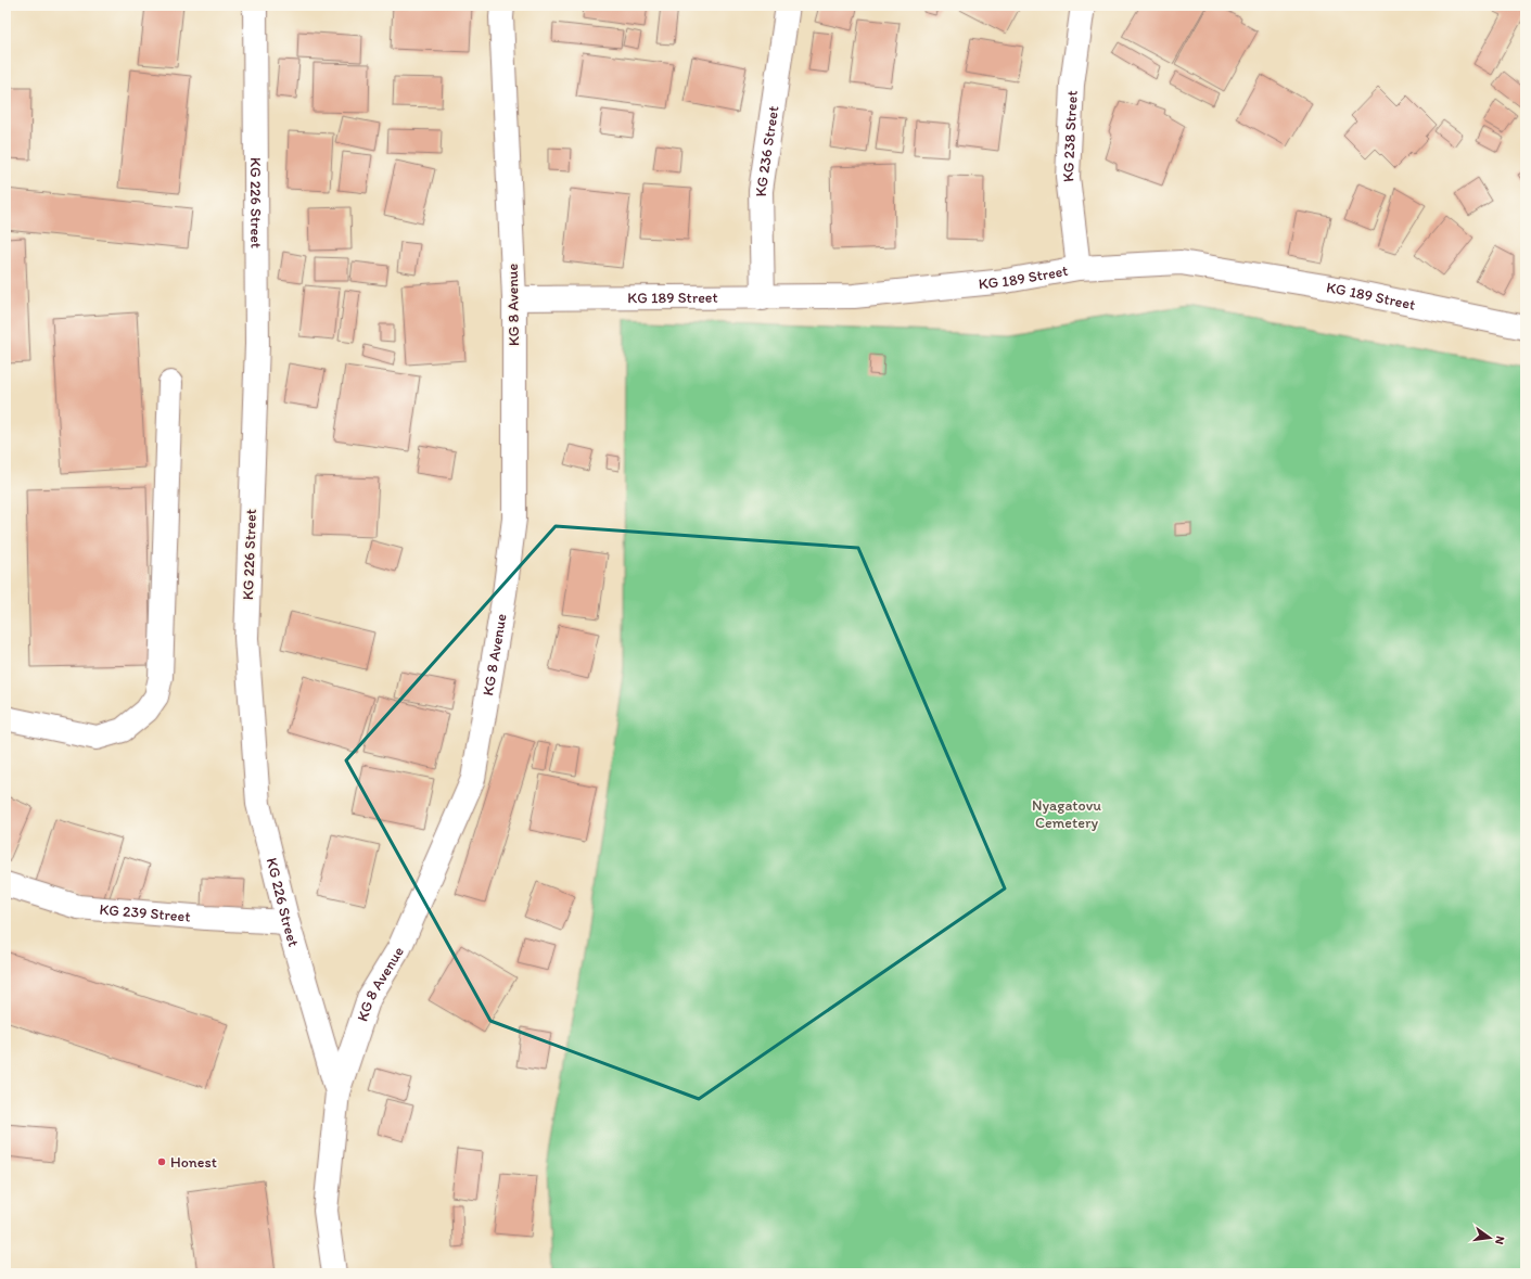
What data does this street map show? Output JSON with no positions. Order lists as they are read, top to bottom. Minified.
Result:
{"streets":{"street":["KG 238 Street","KG 236 Street","KG 226 Street","KG 189 Street","KG 8 Avenue","KG 239 Street"]},"crossings":[["KG 238 Street","KG 189 Street"],["KG 236 Street","KG 189 Street"],["KG 226 Street","KG 8 Avenue"],["KG 226 Street","KG 239 Street"],["KG 189 Street","KG 8 Avenue"]],"parks":["Nyagatovu Cemetery"],"places":["Honest"],"north":"right"}
